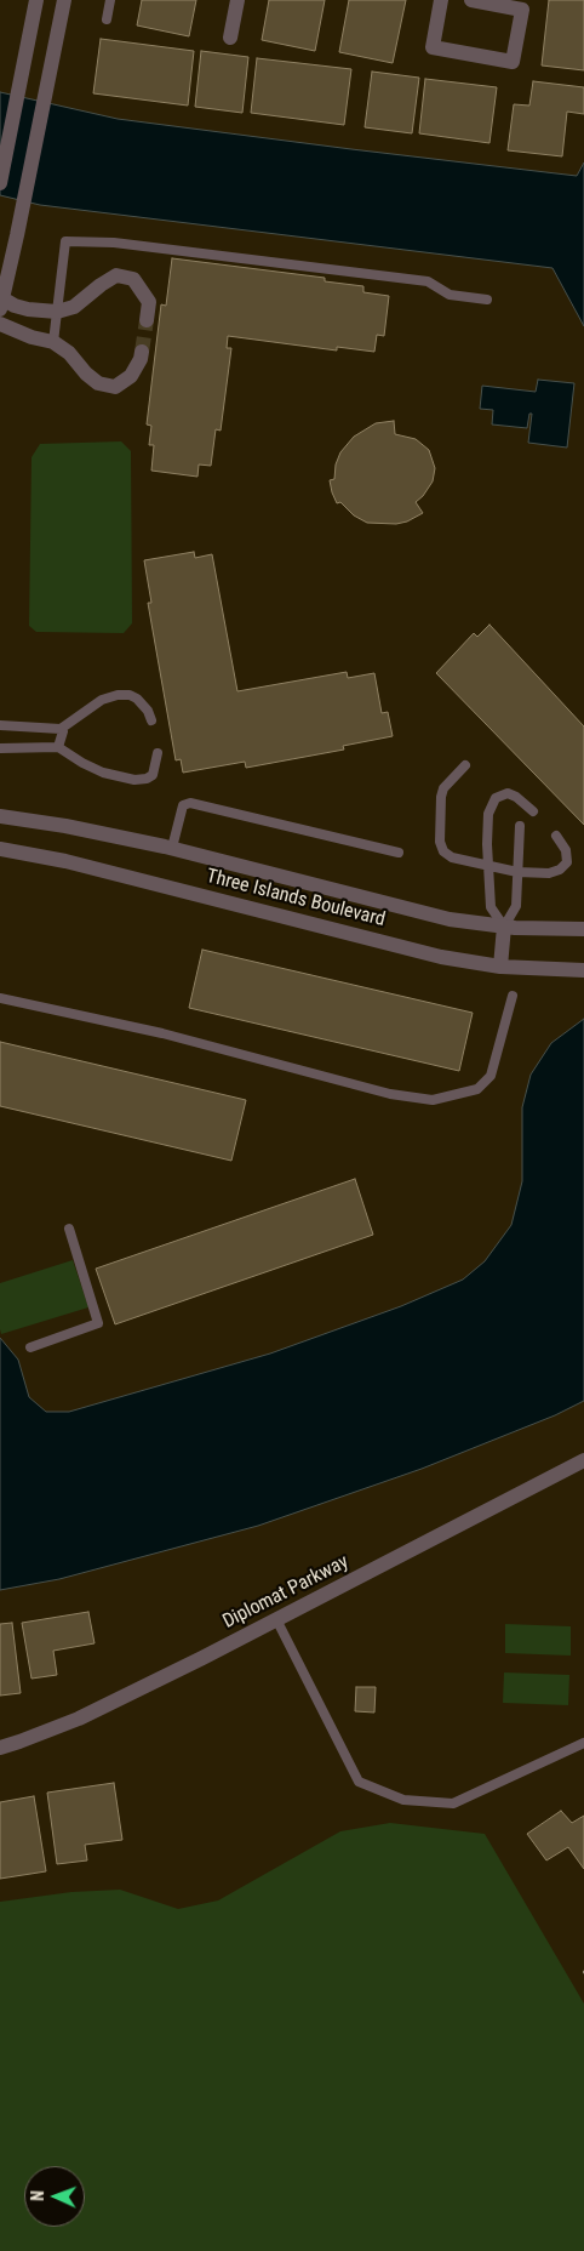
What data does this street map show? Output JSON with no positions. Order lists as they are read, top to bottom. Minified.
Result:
{"streets":{"street":["Three Islands Boulevard","Diplomat Parkway"]},"north":"left"}
